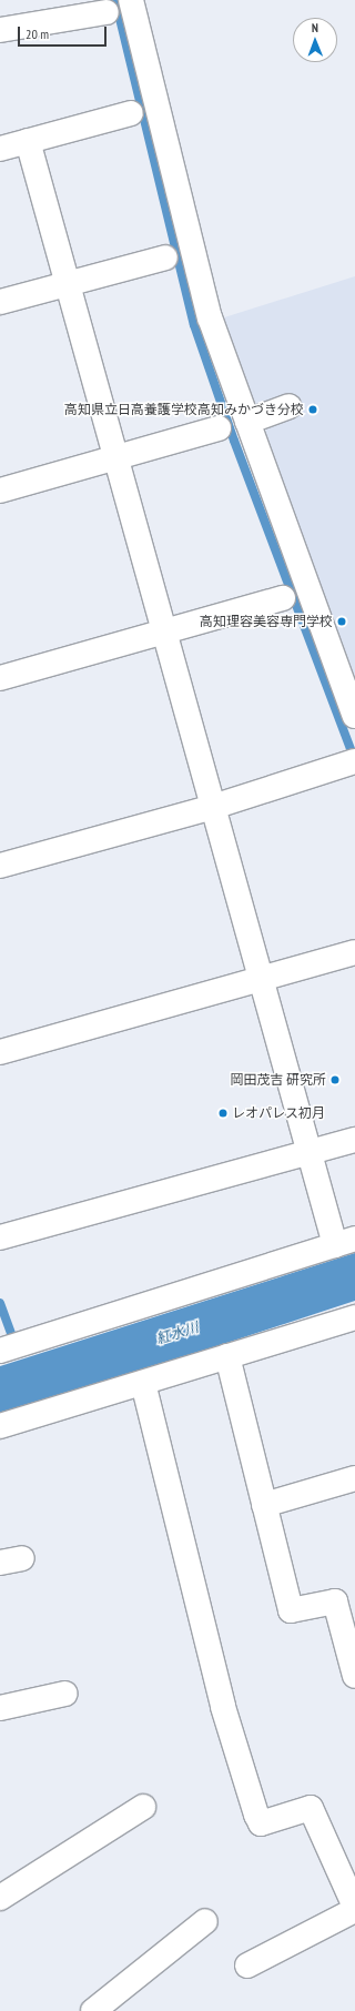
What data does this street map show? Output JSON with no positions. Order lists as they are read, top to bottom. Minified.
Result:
{"water":["紅水川"],"places":["高知県立日高養護学校高知みかづき分校","高知理容美容専門学校","岡田茂吉 研究所","レオパレス初月"],"scale_bar":"20 m","north":"top"}
